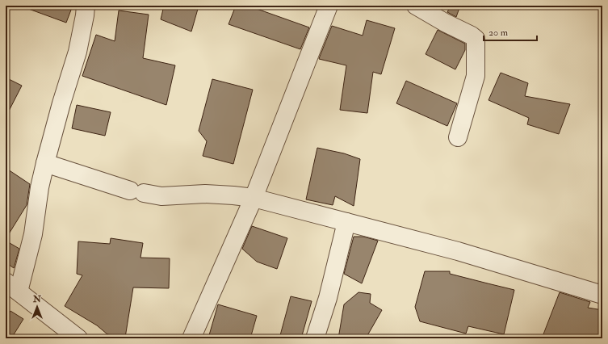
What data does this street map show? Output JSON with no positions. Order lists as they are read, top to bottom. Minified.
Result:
{"scale_bar":"20 m","north":"top"}
